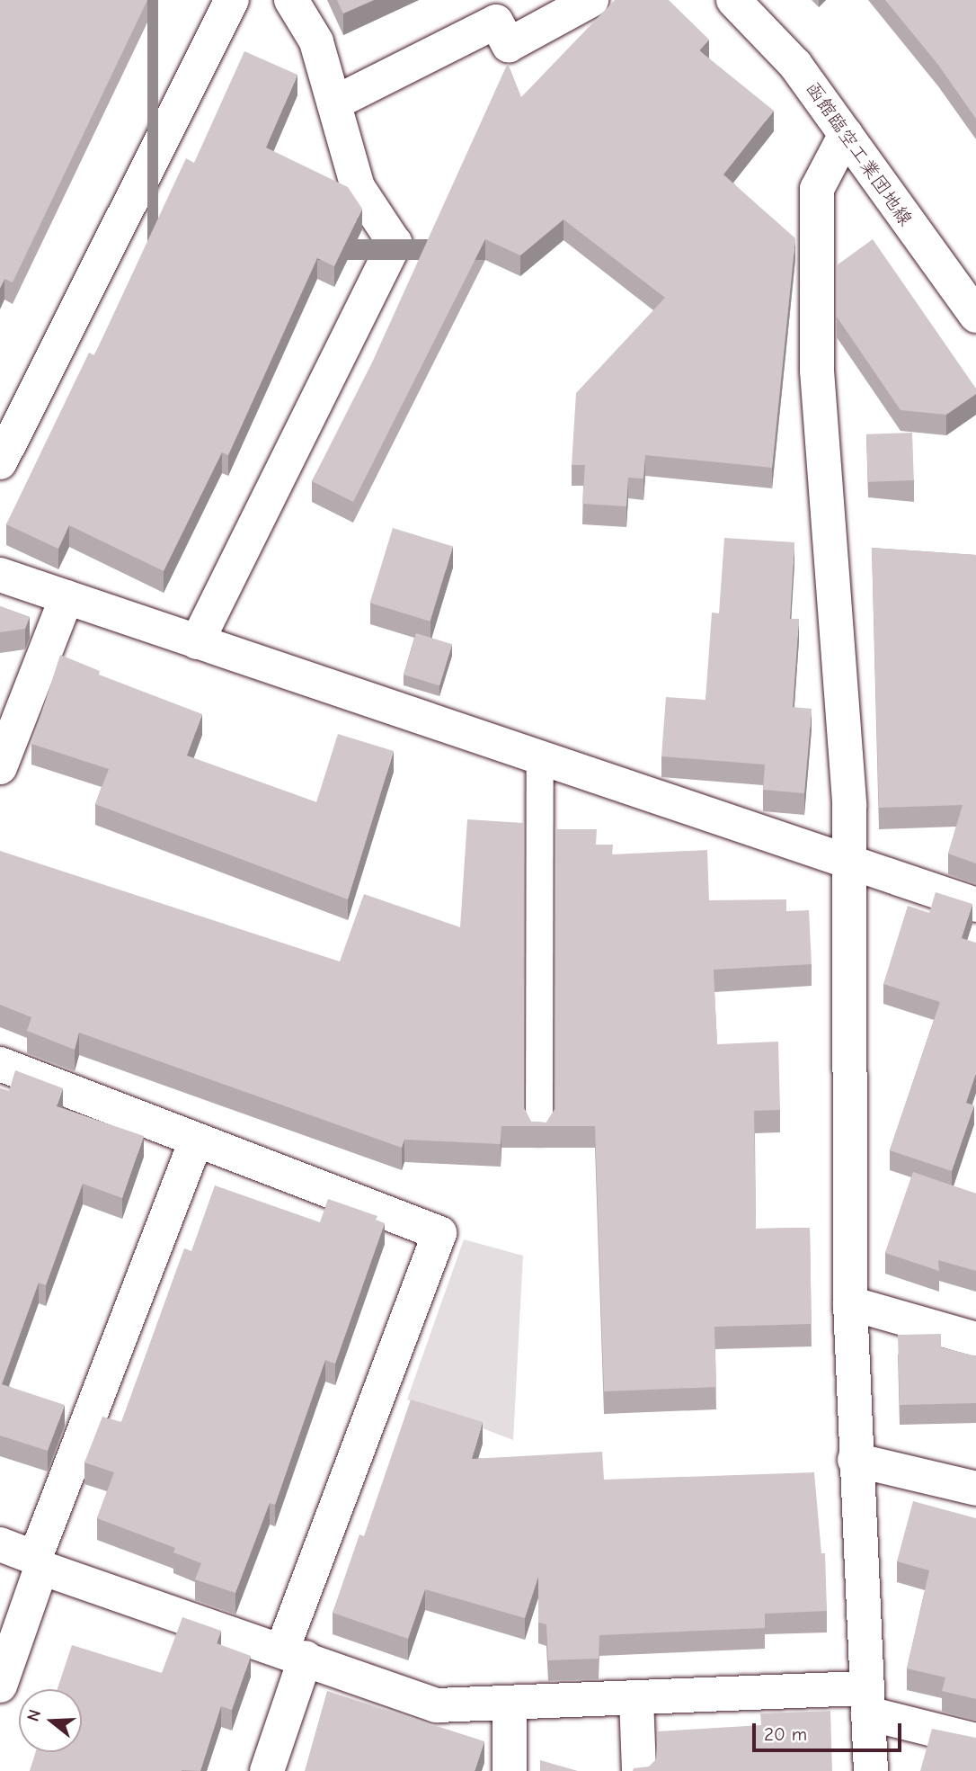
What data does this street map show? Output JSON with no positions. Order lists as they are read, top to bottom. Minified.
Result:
{"streets":{"street":["函館臨空工業団地線"]},"scale_bar":"20 m","north":"left"}
